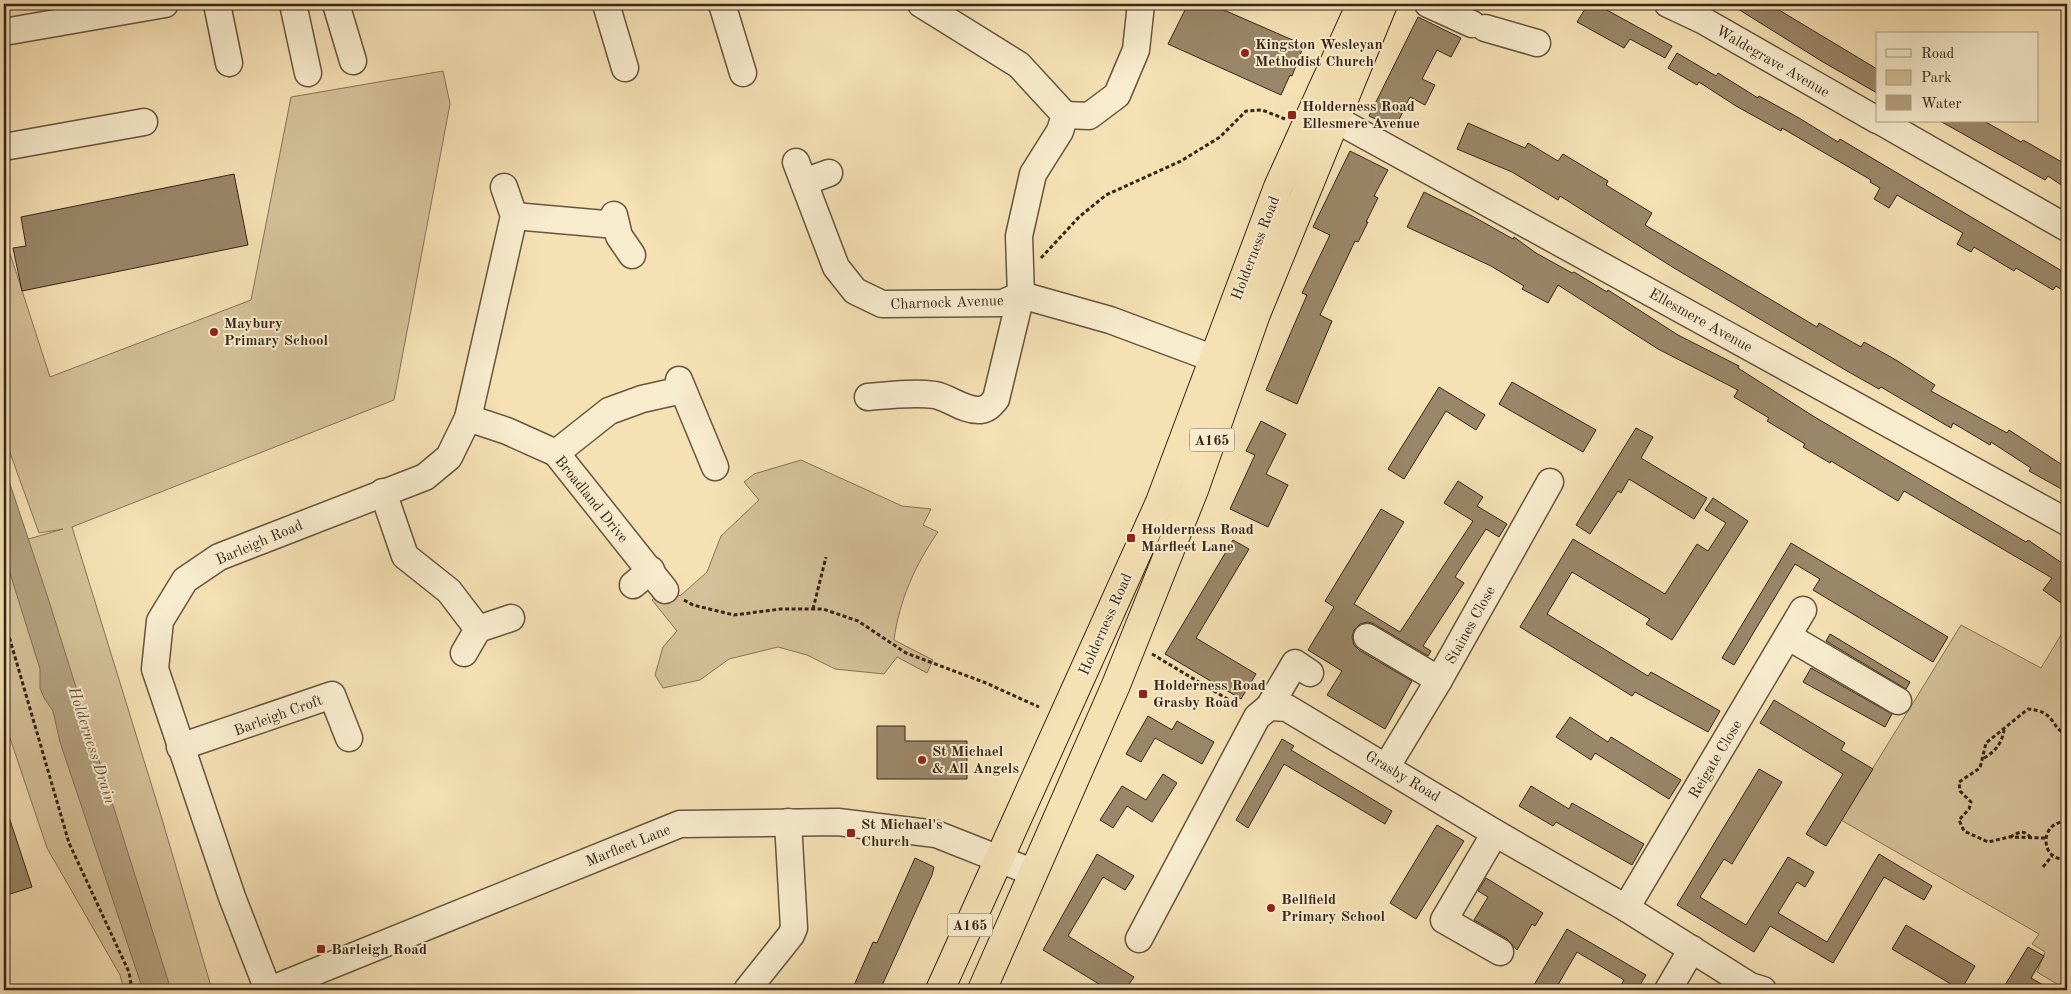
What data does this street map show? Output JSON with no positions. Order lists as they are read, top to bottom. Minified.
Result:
{"streets":{"highway":["Holderness Road","A165"],"street":["Waldegrave Avenue","Charnock Avenue","Ellesmere Avenue","Broadland Drive","Barleigh Road","Staines Close","Barleigh Croft","Reigate Close","Grasby Road","Marfleet Lane"]},"crossings":[["Holderness Road","Charnock Avenue"],["Holderness Road","Ellesmere Avenue"],["Holderness Road","Marfleet Lane"],["Broadland Drive","Barleigh Road"],["Barleigh Road","Barleigh Croft"],["Barleigh Road","Marfleet Lane"],["Staines Close","Grasby Road"],["Reigate Close","Grasby Road"]],"water":["Holderness Drain"],"places":{"other":["Kingston Wesleyan Methodist Church","Maybury Primary School","St Michael & All Angels","Bellfield Primary School"],"transit":["Holderness Road Ellesmere Avenue","Holderness Road Marfleet Lane","Holderness Road Grasby Road","St Michael's Church","Barleigh Road"]},"legend":["Road","Park","Water"]}
